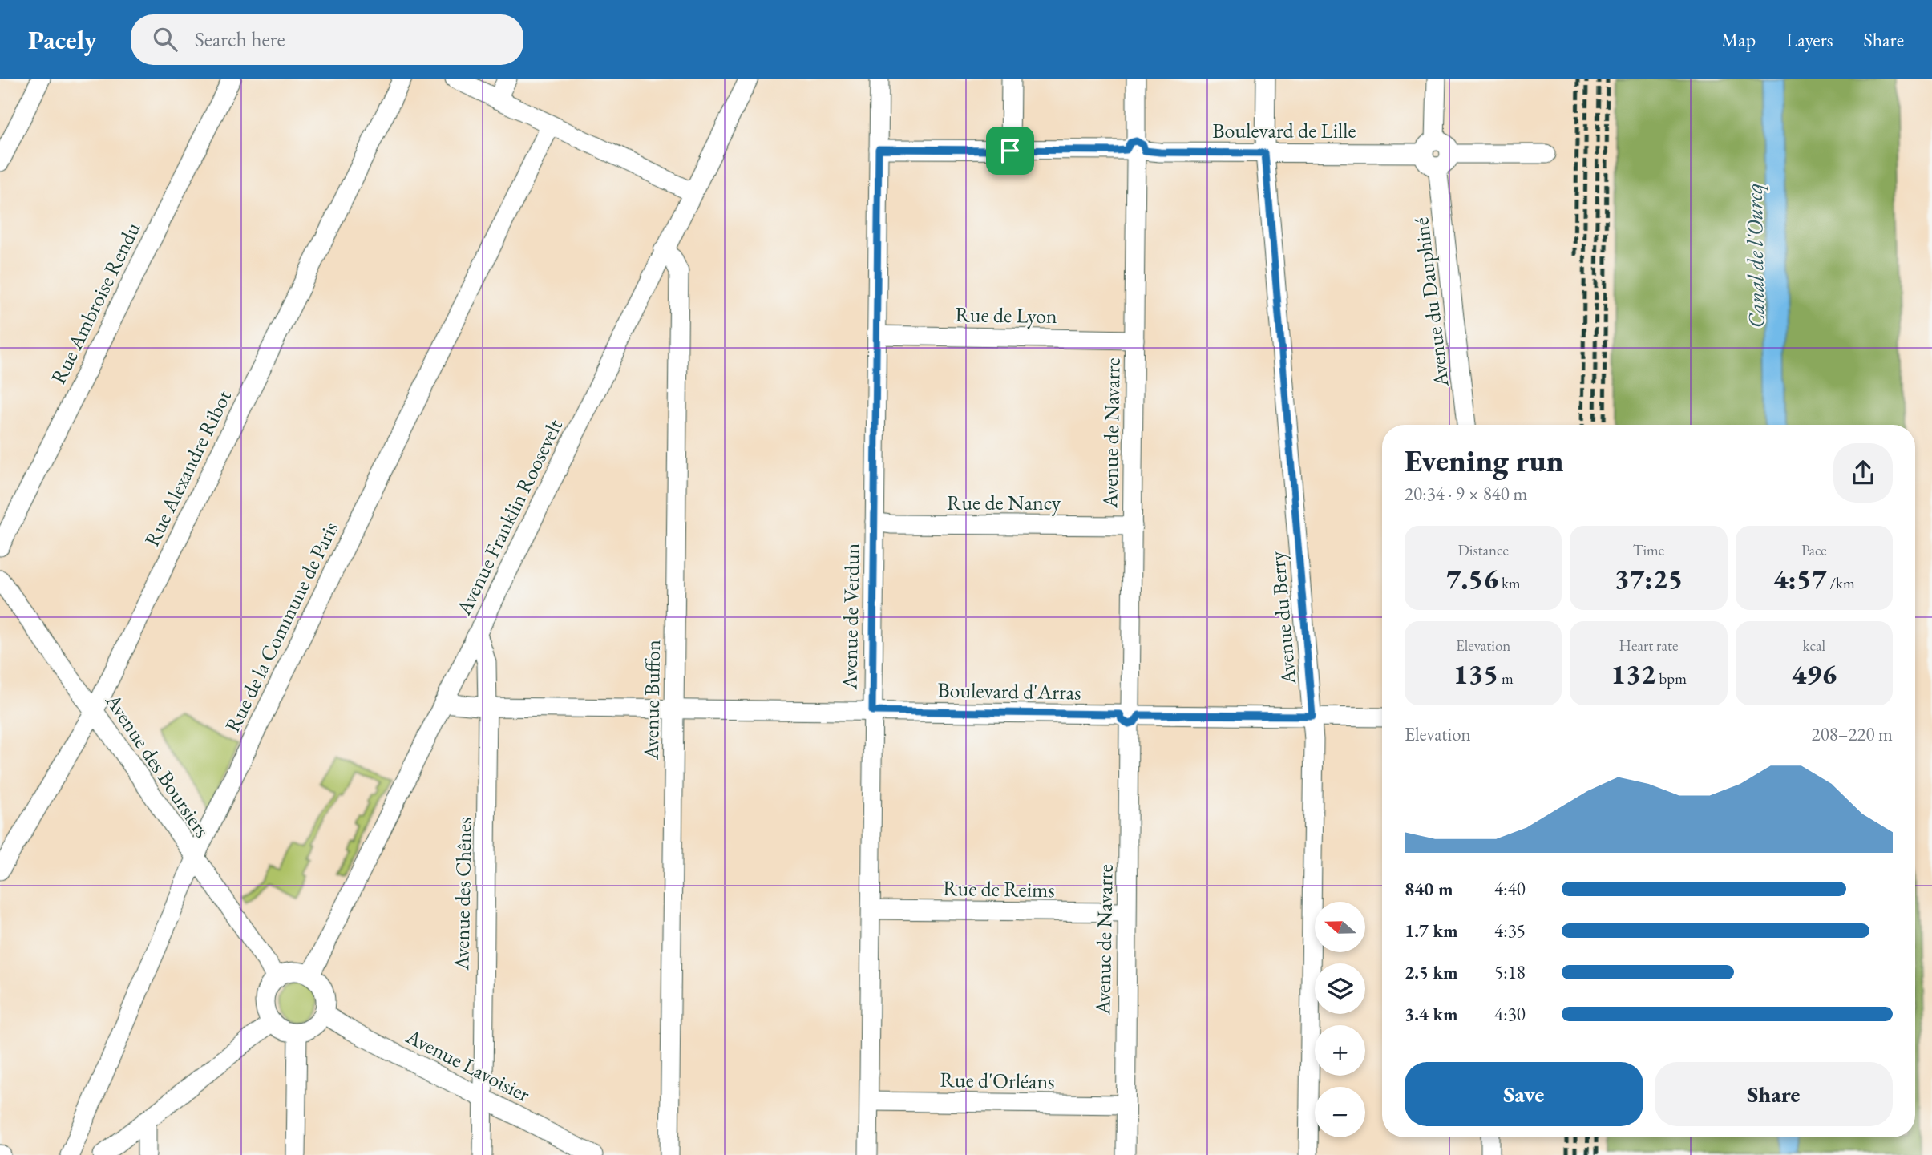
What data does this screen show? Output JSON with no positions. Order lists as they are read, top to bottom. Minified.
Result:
{"streets":{"street":["Boulevard de Lille","Avenue du Dauphiné","Rue Ambroise Rendu","Rue de Lyon","Avenue de Navarre","Rue Alexandre Ribot","Rue de Nancy","Avenue Franklin Roosevelt","Avenue de Verdun","Avenue du Berry","Rue de la Commune de Paris","Boulevard d'Arras","Avenue Buffon","Avenue des Boursiers","Rue de Reims","Avenue des Chênes","Avenue Lavoisier","Rue d'Orléans"]},"crossings":[["Boulevard de Lille","Avenue de Navarre"],["Boulevard de Lille","Avenue de Verdun"],["Boulevard de Lille","Avenue du Berry"],["Rue de Lyon","Avenue de Navarre"],["Rue de Lyon","Avenue de Verdun"],["Avenue de Navarre","Rue de Nancy"],["Avenue de Navarre","Boulevard d'Arras"],["Avenue de Navarre","Rue de Reims"],["Avenue de Navarre","Rue d'Orléans"],["Rue Alexandre Ribot","Avenue des Boursiers"],["Rue de Nancy","Avenue de Verdun"],["Avenue Franklin Roosevelt","Boulevard d'Arras"],["Avenue Franklin Roosevelt","Avenue Buffon"],["Avenue Franklin Roosevelt","Avenue des Boursiers"],["Avenue Franklin Roosevelt","Avenue des Chênes"],["Avenue Franklin Roosevelt","Avenue Lavoisier"],["Avenue de Verdun","Boulevard d'Arras"],["Avenue de Verdun","Rue de Reims"],["Avenue de Verdun","Rue d'Orléans"],["Avenue du Berry","Boulevard d'Arras"],["Rue de la Commune de Paris","Avenue des Boursiers"],["Boulevard d'Arras","Avenue Buffon"],["Boulevard d'Arras","Avenue des Chênes"],["Avenue des Boursiers","Avenue Lavoisier"],["Avenue des Chênes","Avenue Lavoisier"]],"water":["Canal de l'Ourcq"],"north":"left","page":{"header":"Pacely","search":"Search here","nav":["Map","Layers","Share"],"heading":["Evening run","20:34 · 9 × 840 m"],"stats":[["Distance","7.56 km"],["Time","37:25"],["Pace","4:57 /km"],["Elevation","135 m"],["Heart rate","132 bpm"],["kcal","496"]],"chart":["Elevation","208–220 m"],"list":[{"name":"840 m","note":"4:40"},{"name":"1.7 km","note":"4:35"},{"name":"2.5 km","note":"5:18"},{"name":"3.4 km","note":"4:30"}],"map_buttons":["+","−"],"buttons":["Save","Share"]}}
